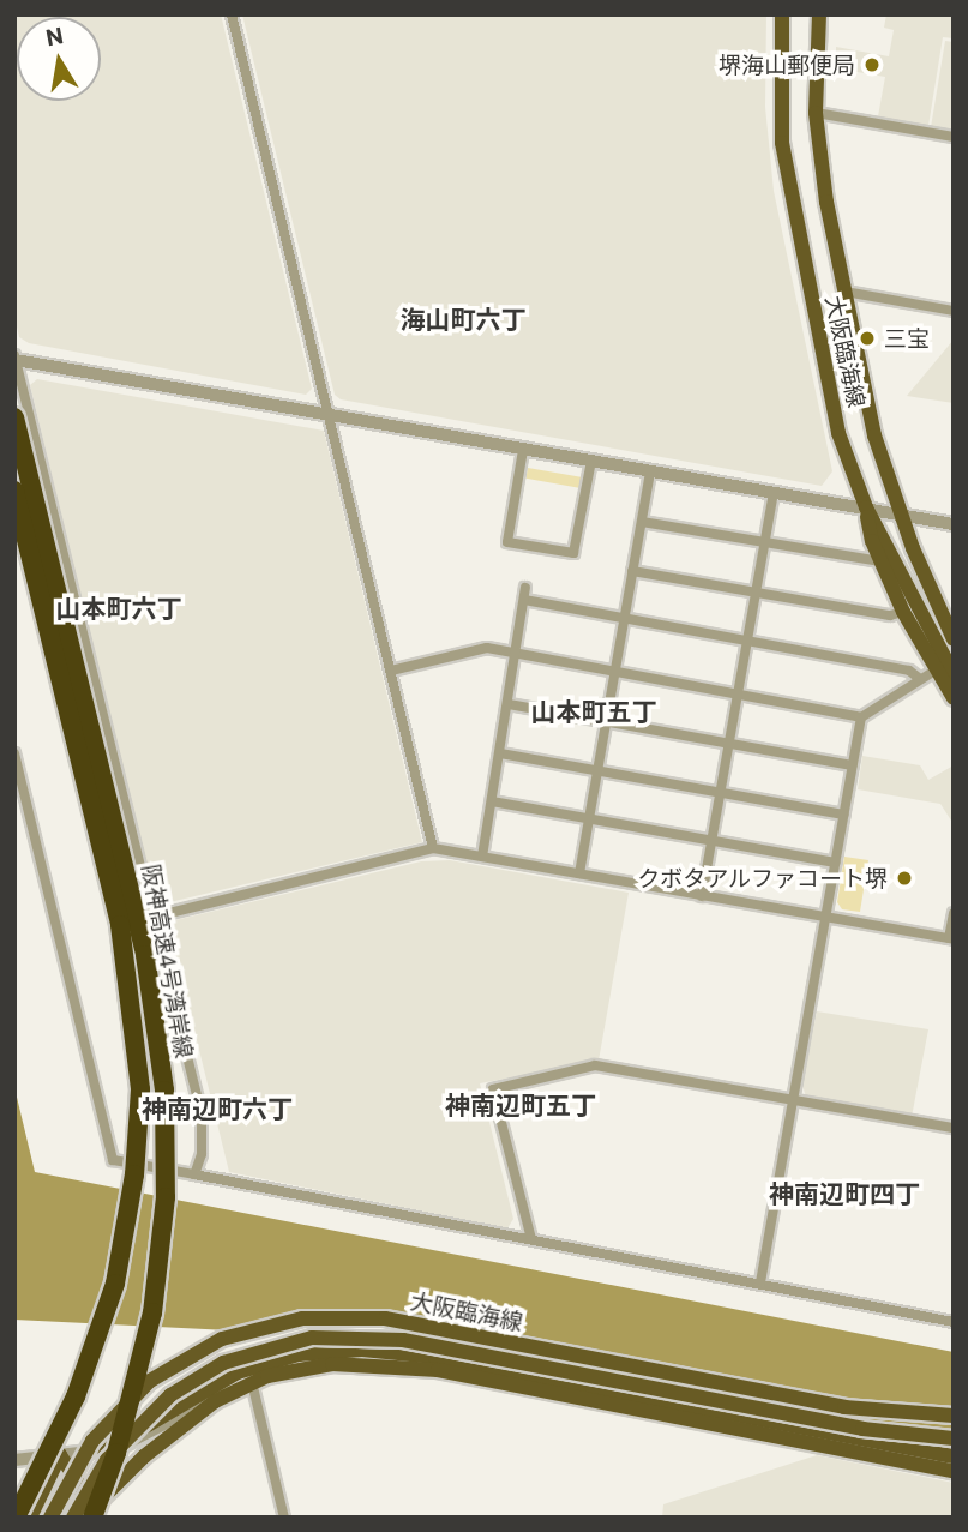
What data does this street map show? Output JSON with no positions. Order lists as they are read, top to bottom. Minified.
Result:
{"streets":{"highway":["阪神高速4号湾岸線"],"main road":["大阪臨海線"]},"districts":["海山町六丁","山本町六丁","山本町五丁","神南辺町五丁","神南辺町六丁","神南辺町四丁"],"places":["堺海山郵便局","三宝","クボタアルファコート堺"],"north":"top"}
